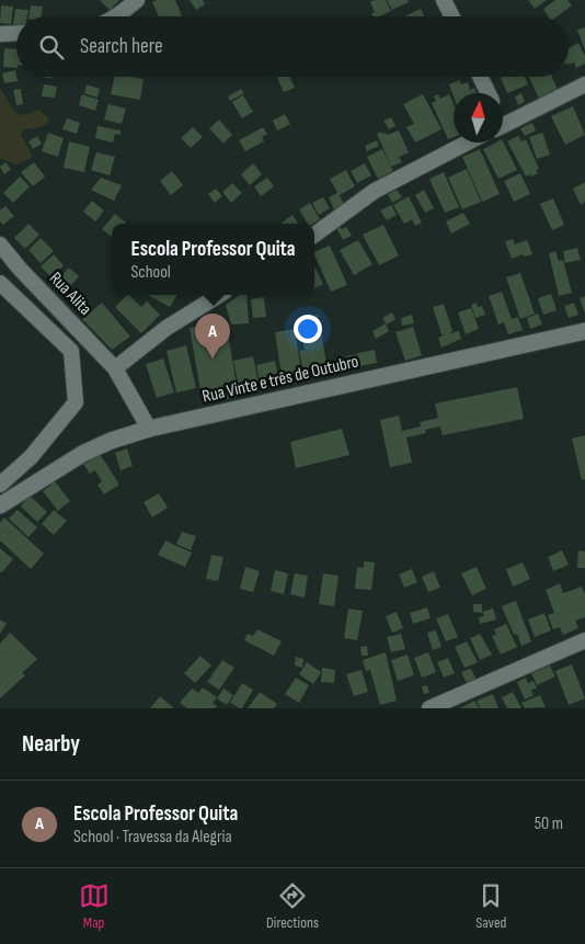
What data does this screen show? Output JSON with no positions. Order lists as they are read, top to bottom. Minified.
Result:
{"streets":{"street":["Rua Alita","Rua Vinte e três de Outubro"]},"crossings":[["Rua Alita","Rua Vinte e três de Outubro"]],"north":"top","page":{"search":"Search here","popup":["Escola Professor Quita","School"],"pins":"A","heading":"Nearby","list":[{"mark":"A","name":"Escola Professor Quita","note":"School · Travessa da Alegria","value":"50 m"}],"nav":["Map","Directions","Saved"]}}
